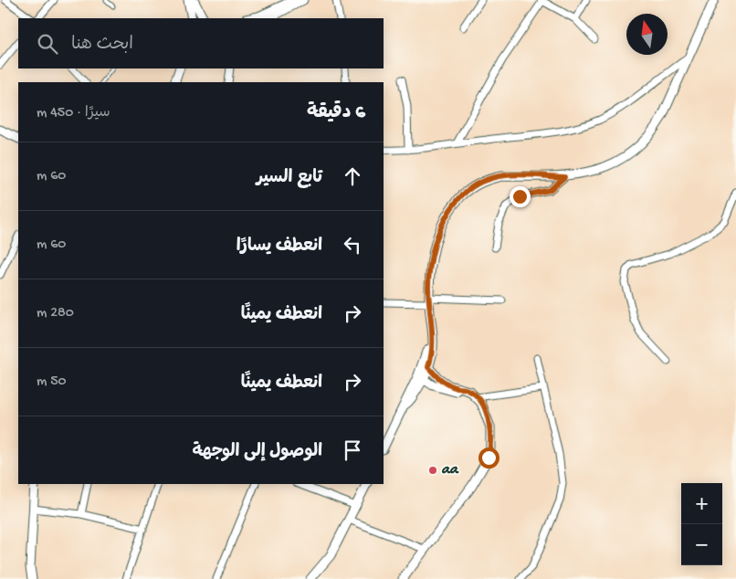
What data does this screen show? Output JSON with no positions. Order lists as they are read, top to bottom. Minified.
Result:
{"places":["aa"],"north":"top","page":{"search":"ابحث هنا","heading":["6 دقيقة","سيرًا · 450 m"],"list":[["تابع السير","60 m"],["انعطف يسارًا","60 m"],["انعطف يمينًا","280 m"],["انعطف يمينًا","50 m"],"الوصول إلى الوجهة"],"map_buttons":["+","−"]}}
